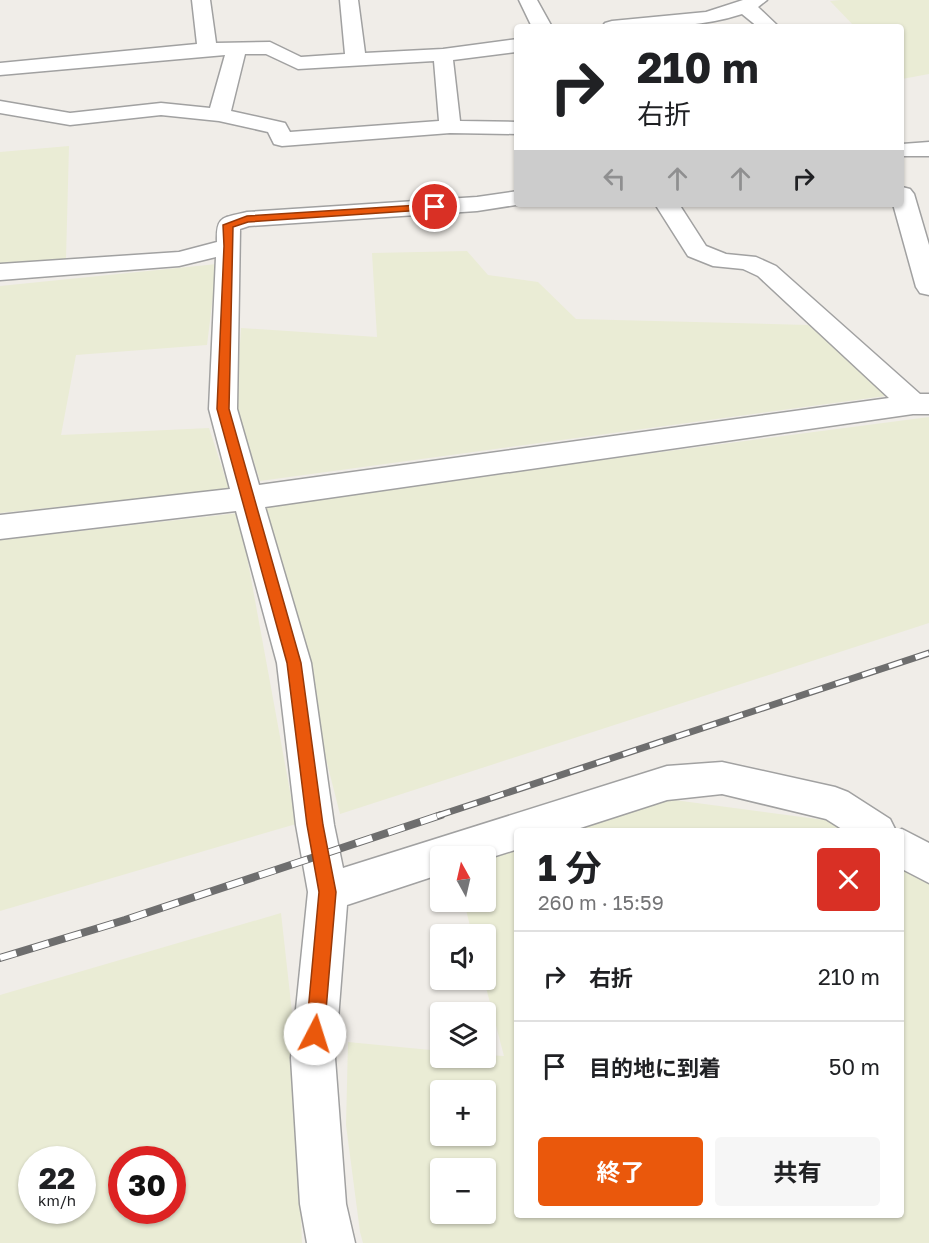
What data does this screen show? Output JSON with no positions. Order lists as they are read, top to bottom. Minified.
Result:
{"north":"top","page":{"turn":["210 m","右折"],"heading":["1 分","260 m · 15:59"],"map_buttons":["+","−"],"list":[{"name":"右折","value":"210 m"},{"name":"目的地に到着","value":"50 m"}],"buttons":["終了","共有"],"speed":"22 km/h","limit":"30"}}
